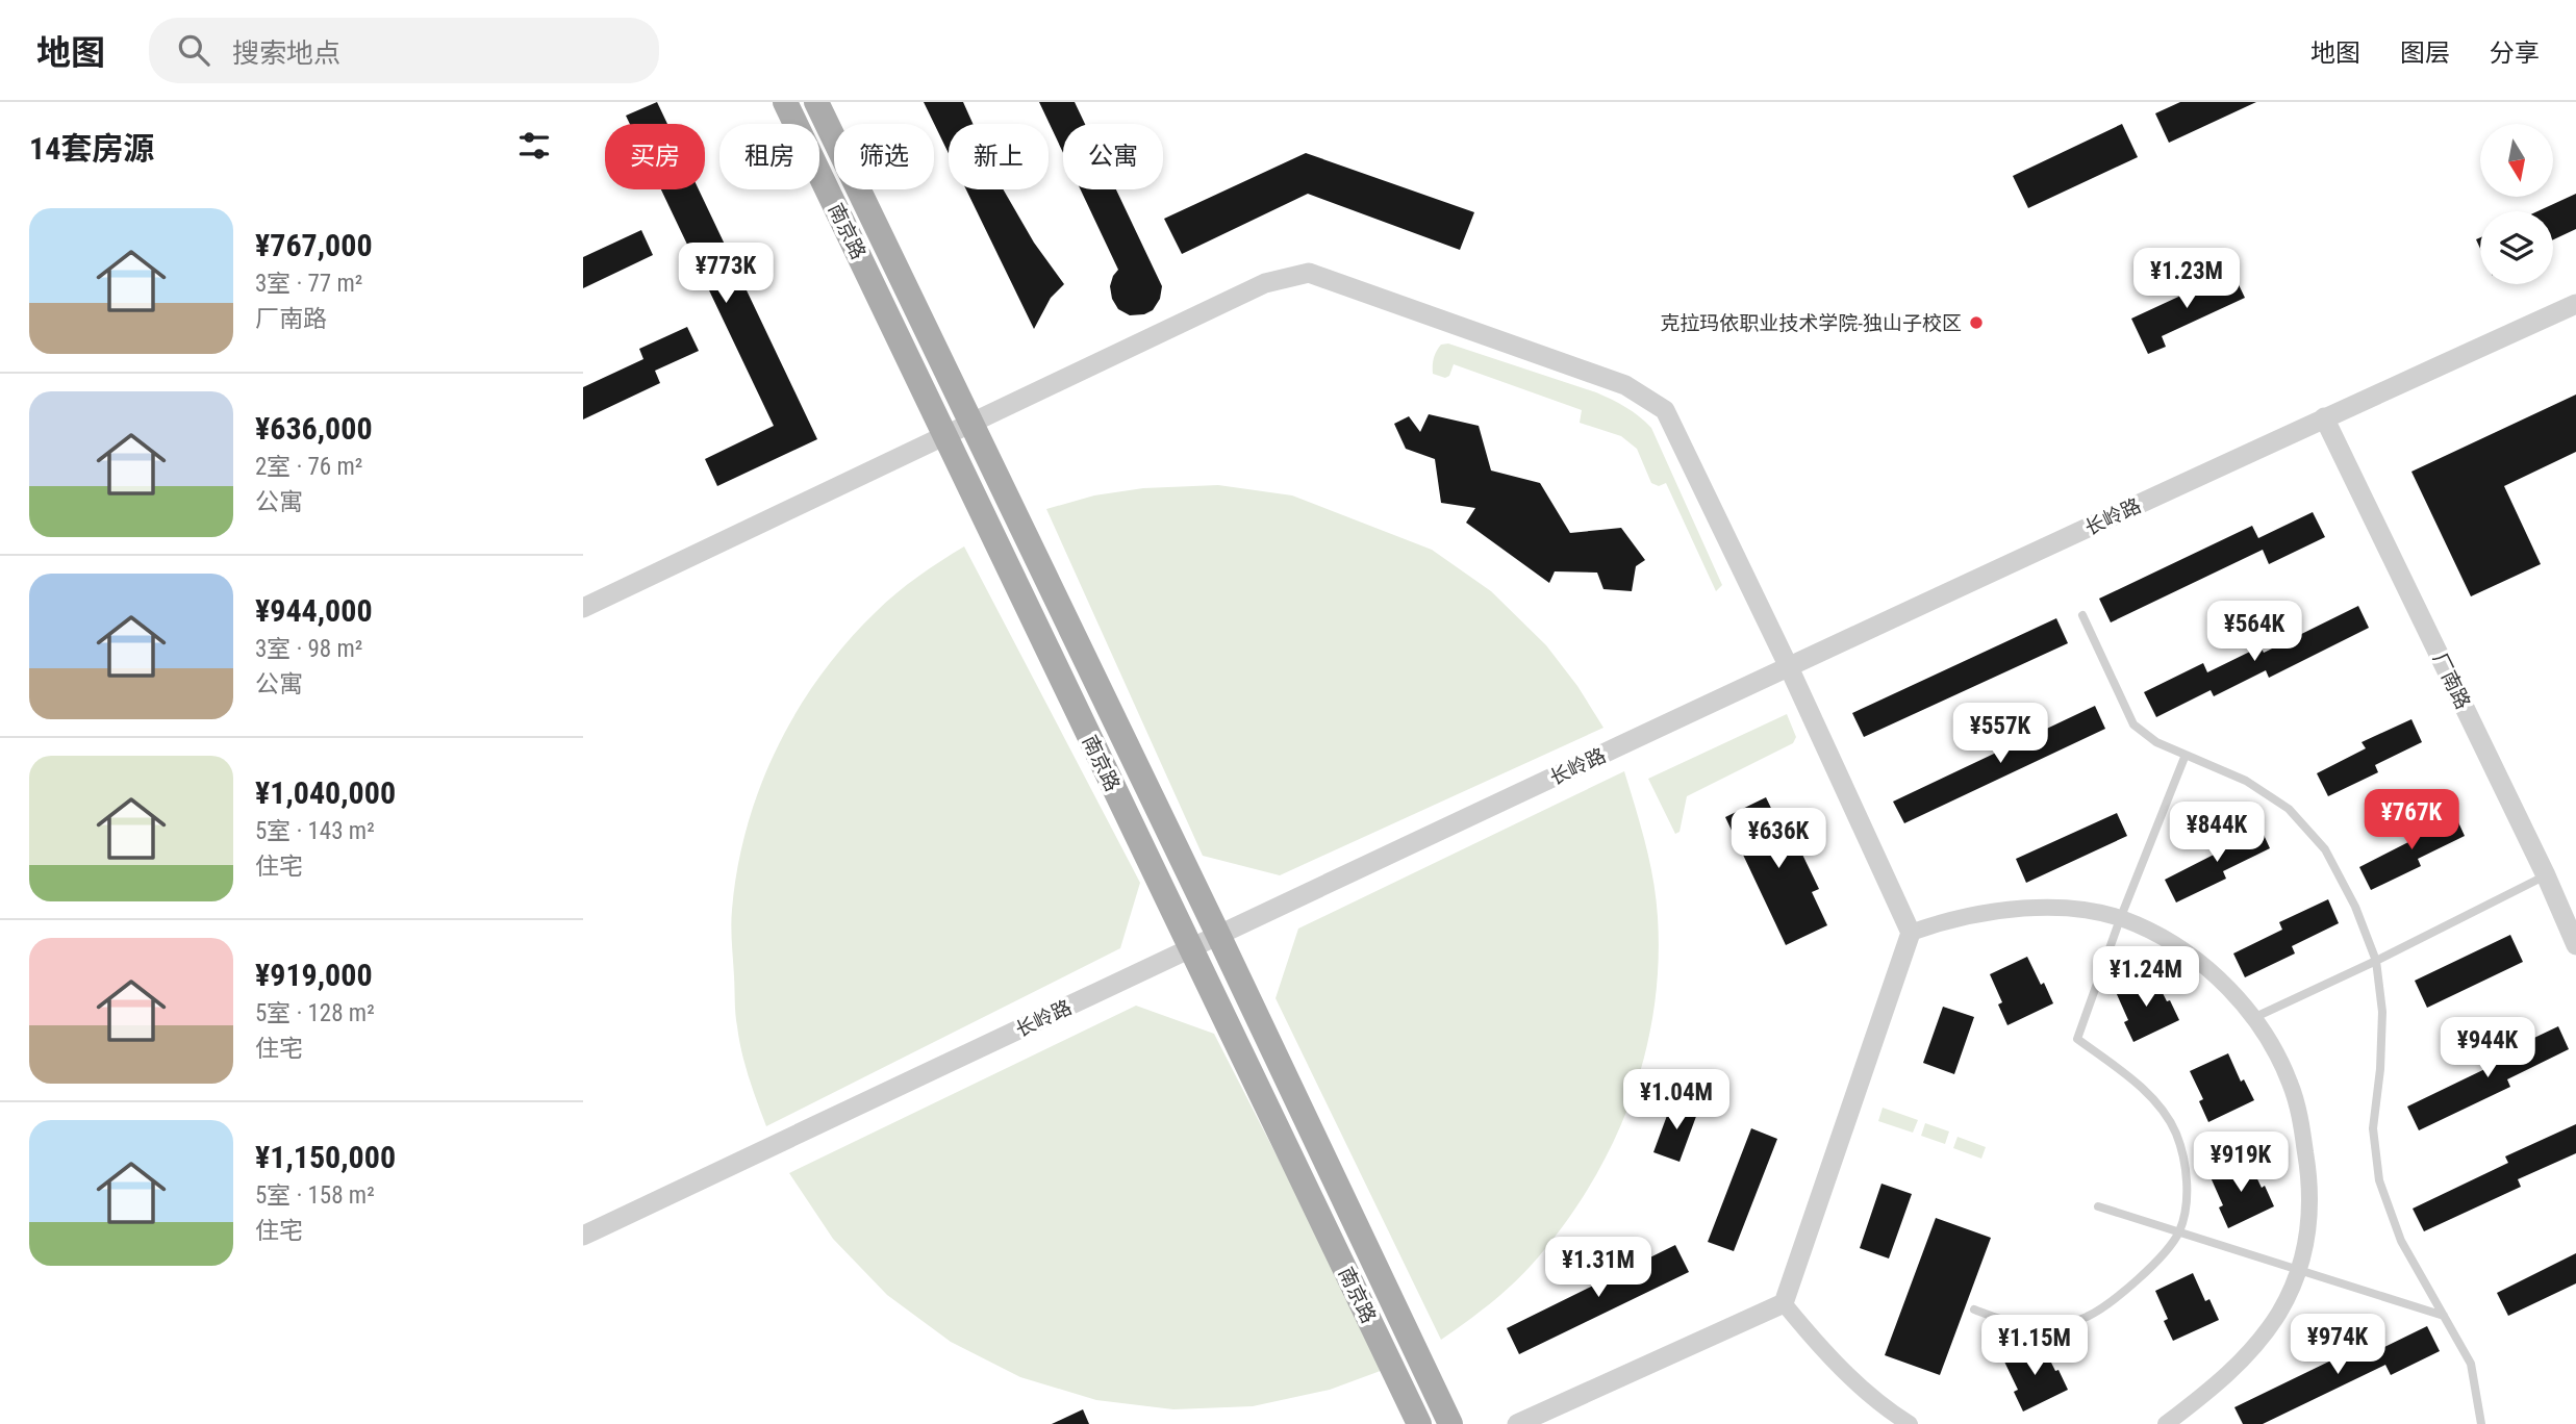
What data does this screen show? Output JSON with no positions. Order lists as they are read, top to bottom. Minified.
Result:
{"streets":{"main road":["南京路"],"street":["长岭路","厂南路"]},"crossings":[["南京路","长岭路"],["长岭路","厂南路"]],"places":["克拉玛依职业技术学院-独山子校区"],"north":"bottom","page":{"header":"地图","search":"搜索地点","nav":["地图","图层","分享"],"heading":"14套房源","chip":["买房","租房","筛选","新上","公寓"],"list":[{"name":"¥767,000","note":"3室 · 77 m² · 厂南路"},{"name":"¥636,000","note":"2室 · 76 m² · 公寓"},{"name":"¥944,000","note":"3室 · 98 m² · 公寓"},{"name":"¥1,040,000","note":"5室 · 143 m² · 住宅"},{"name":"¥919,000","note":"5室 · 128 m² · 住宅"},{"name":"¥1,150,000","note":"5室 · 158 m² · 住宅"}],"price":["¥773K","¥1.23M","¥564K","¥557K","¥767K","¥844K","¥636K","¥1.24M","¥944K","¥1.04M","¥919K","¥1.31M","¥974K","¥1.15M"]}}
